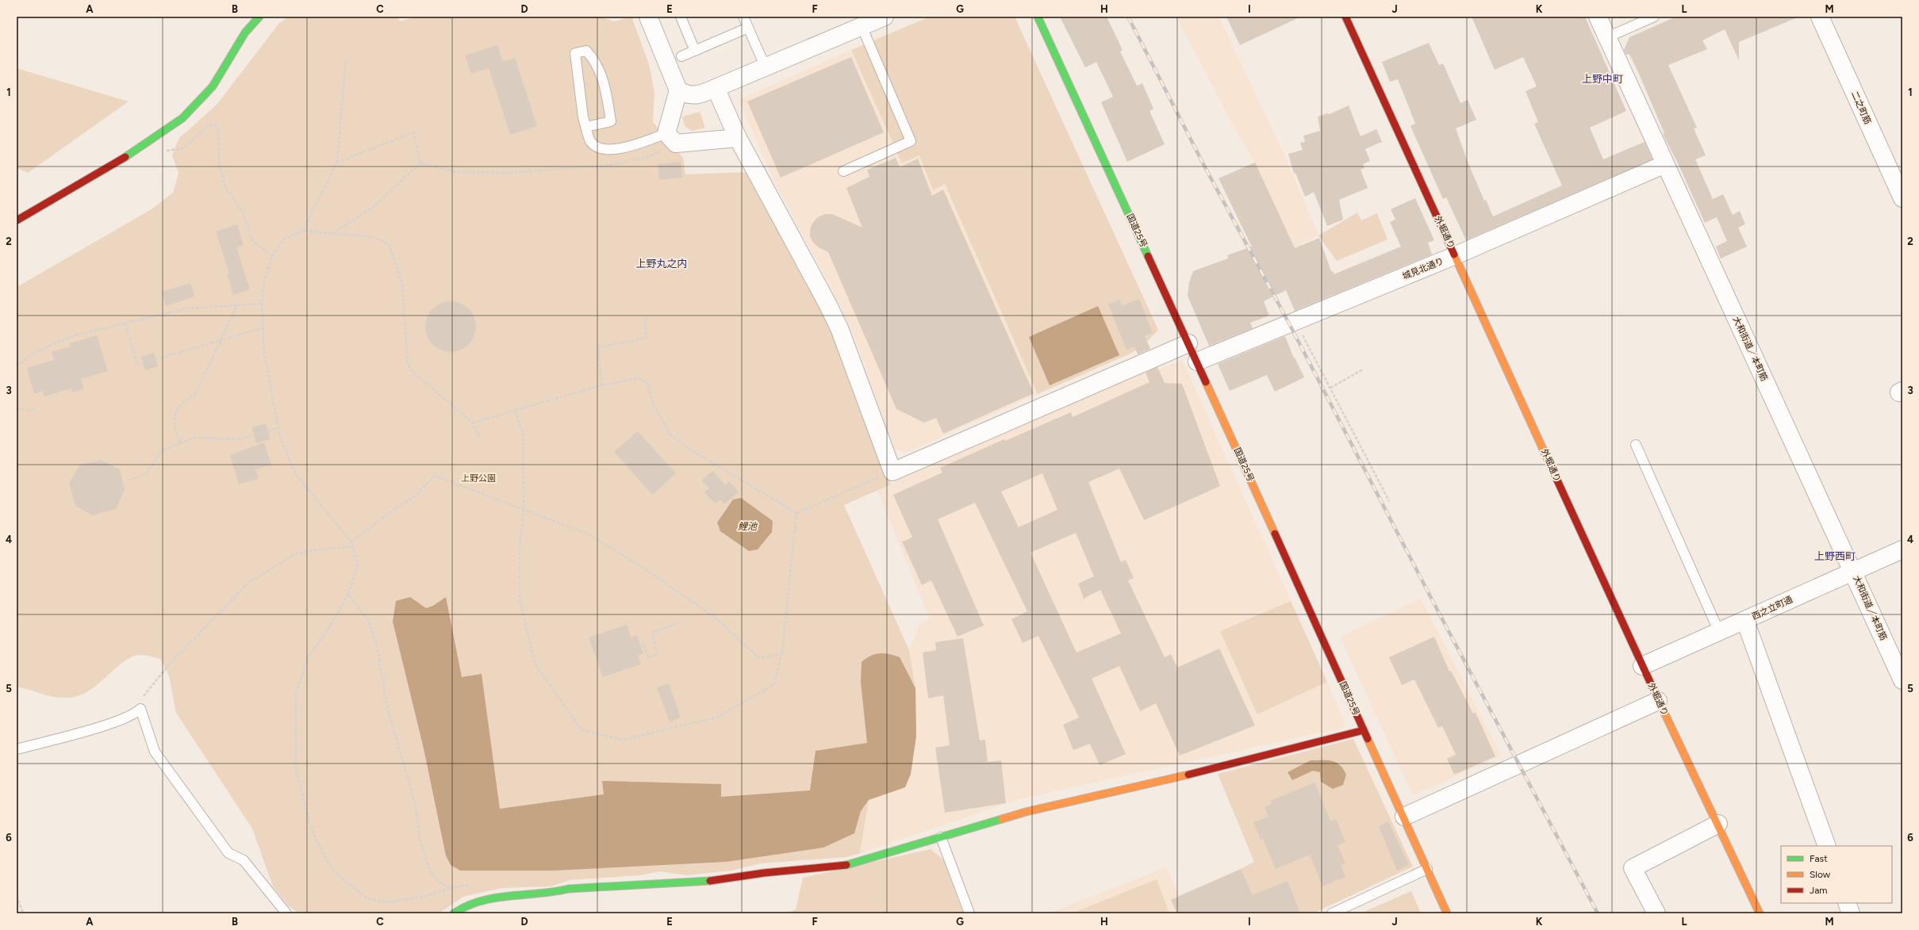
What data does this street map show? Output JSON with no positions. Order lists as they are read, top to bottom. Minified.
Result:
{"streets":{"main road":["国道25号","外堀通り"],"street":["二之町筋","城見北通り","大和街道／本町筋","西之立町通"]},"crossings":[["国道25号","城見北通り"],["外堀通り","城見北通り"],["外堀通り","西之立町通"],["城見北通り","大和街道／本町筋"],["大和街道／本町筋","西之立町通"]],"districts":["上野中町","上野丸之内","上野西町"],"water":["鯉池"],"parks":["上野公園"],"legend":["Fast","Slow","Jam"],"grid":{"columns":["A","B","C","D","E","F","G","H","I","J","K","L","M"],"rows":["1","2","3","4","5","6"]}}
